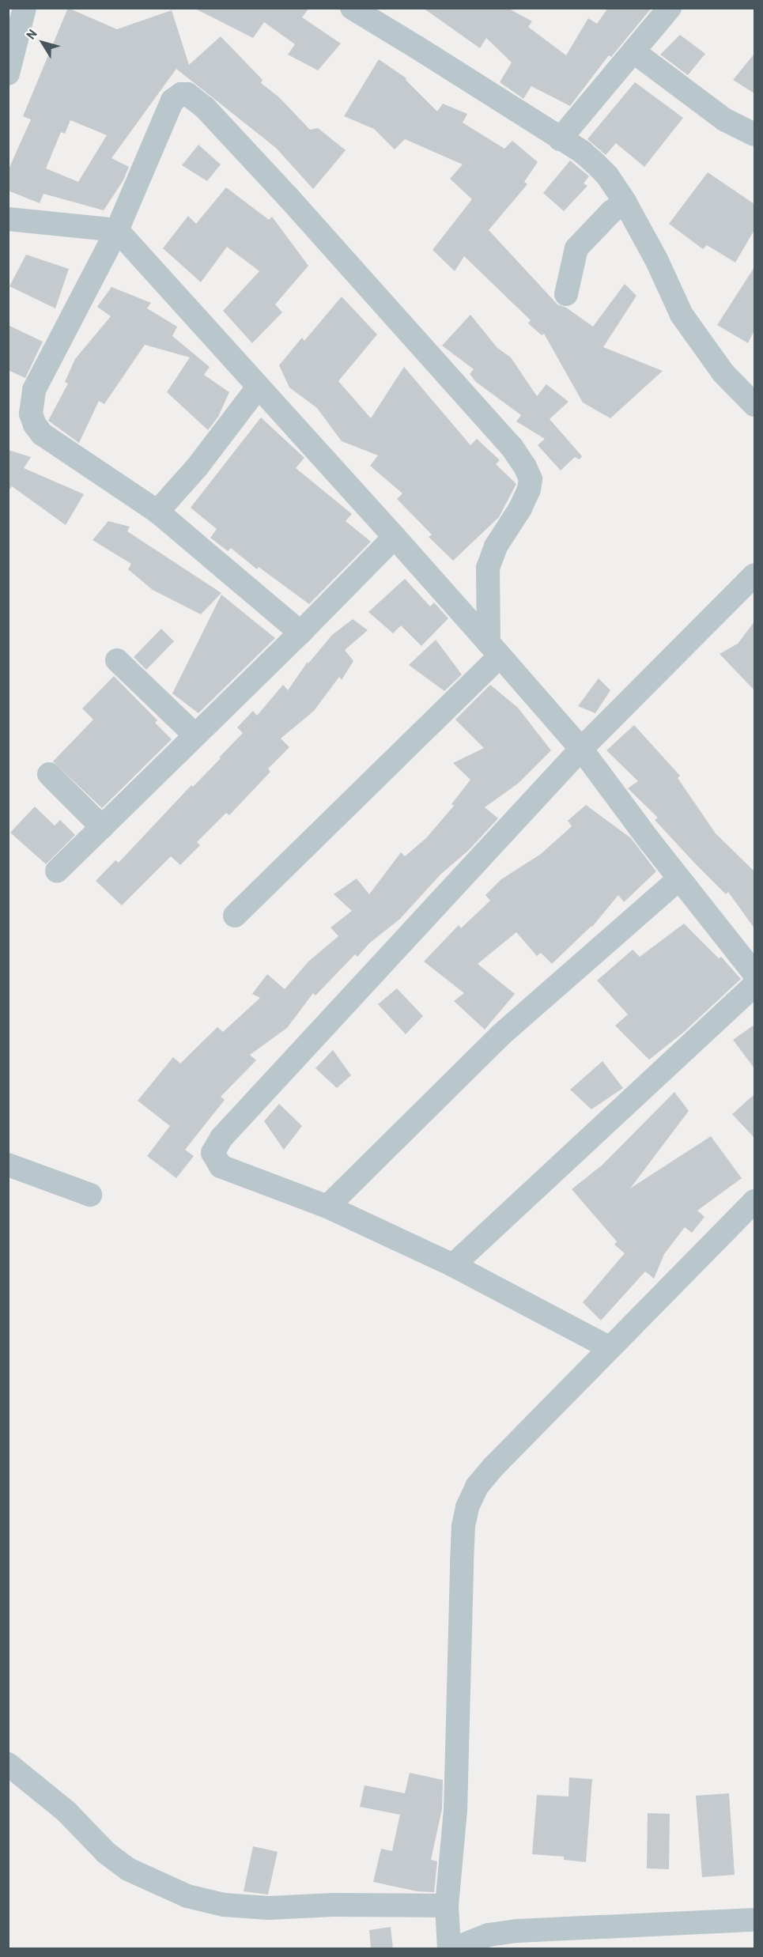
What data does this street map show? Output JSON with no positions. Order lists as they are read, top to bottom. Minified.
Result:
{"north":"top left"}
